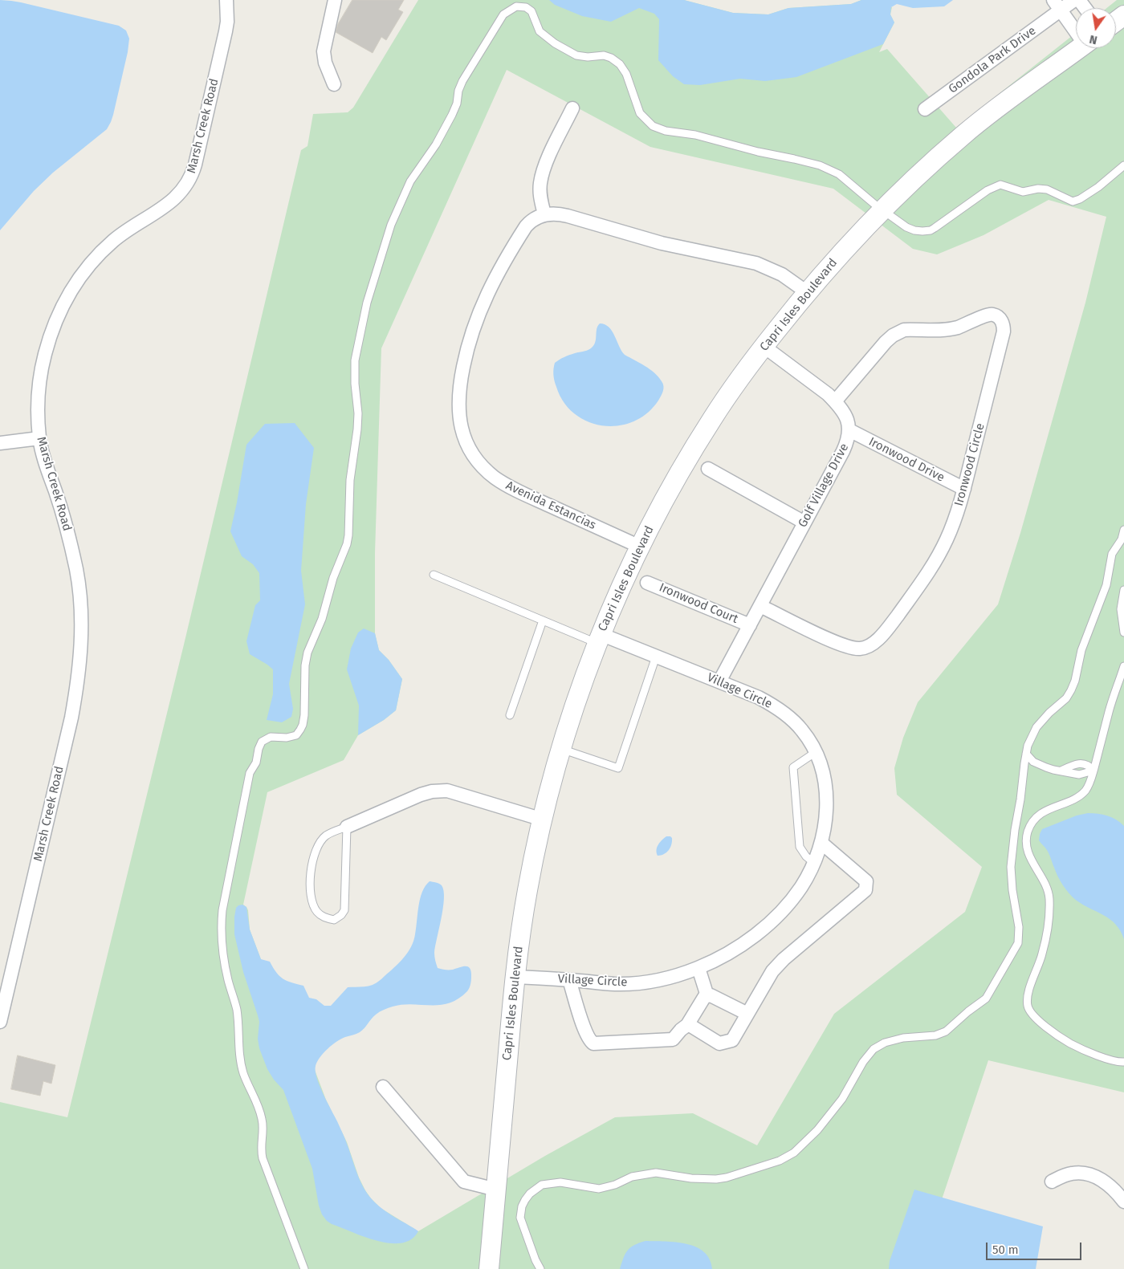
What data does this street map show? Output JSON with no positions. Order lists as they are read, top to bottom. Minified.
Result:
{"streets":{"street":["Gondola Park Drive","Marsh Creek Road","Capri Isles Boulevard","Ironwood Drive","Ironwood Circle","Golf Village Drive","Avenida Estancias","Ironwood Court","Village Circle"]},"crossings":[["Capri Isles Boulevard","Golf Village Drive"],["Capri Isles Boulevard","Avenida Estancias"],["Capri Isles Boulevard","Village Circle"],["Ironwood Drive","Ironwood Circle"],["Ironwood Drive","Golf Village Drive"],["Ironwood Circle","Golf Village Drive"]],"scale_bar":"50 m","north":"bottom"}
